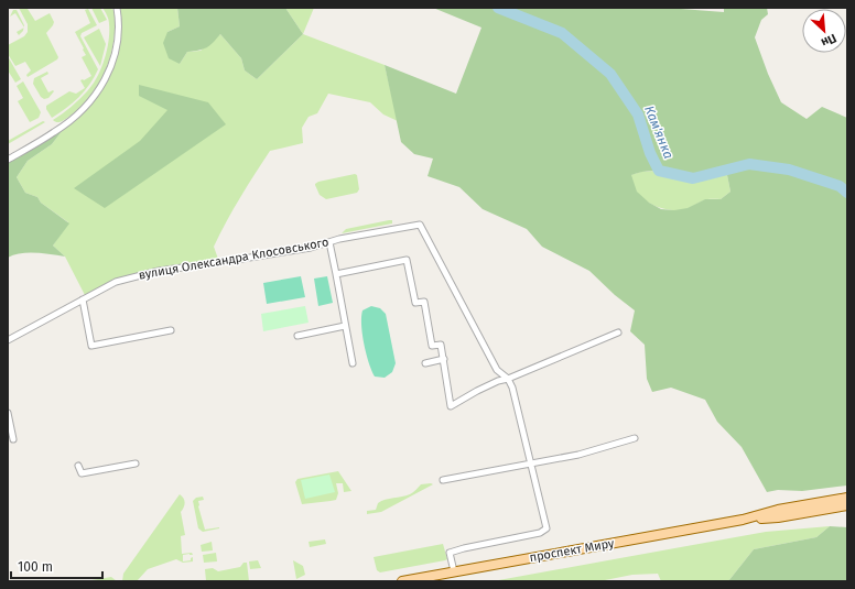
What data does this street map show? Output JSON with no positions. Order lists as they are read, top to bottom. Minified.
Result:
{"streets":{"main road":["проспект Миру"],"street":["вулиця Олександра Клосовського"]},"water":["Кам'янка"],"scale_bar":"100 m","north":"bottom right"}
